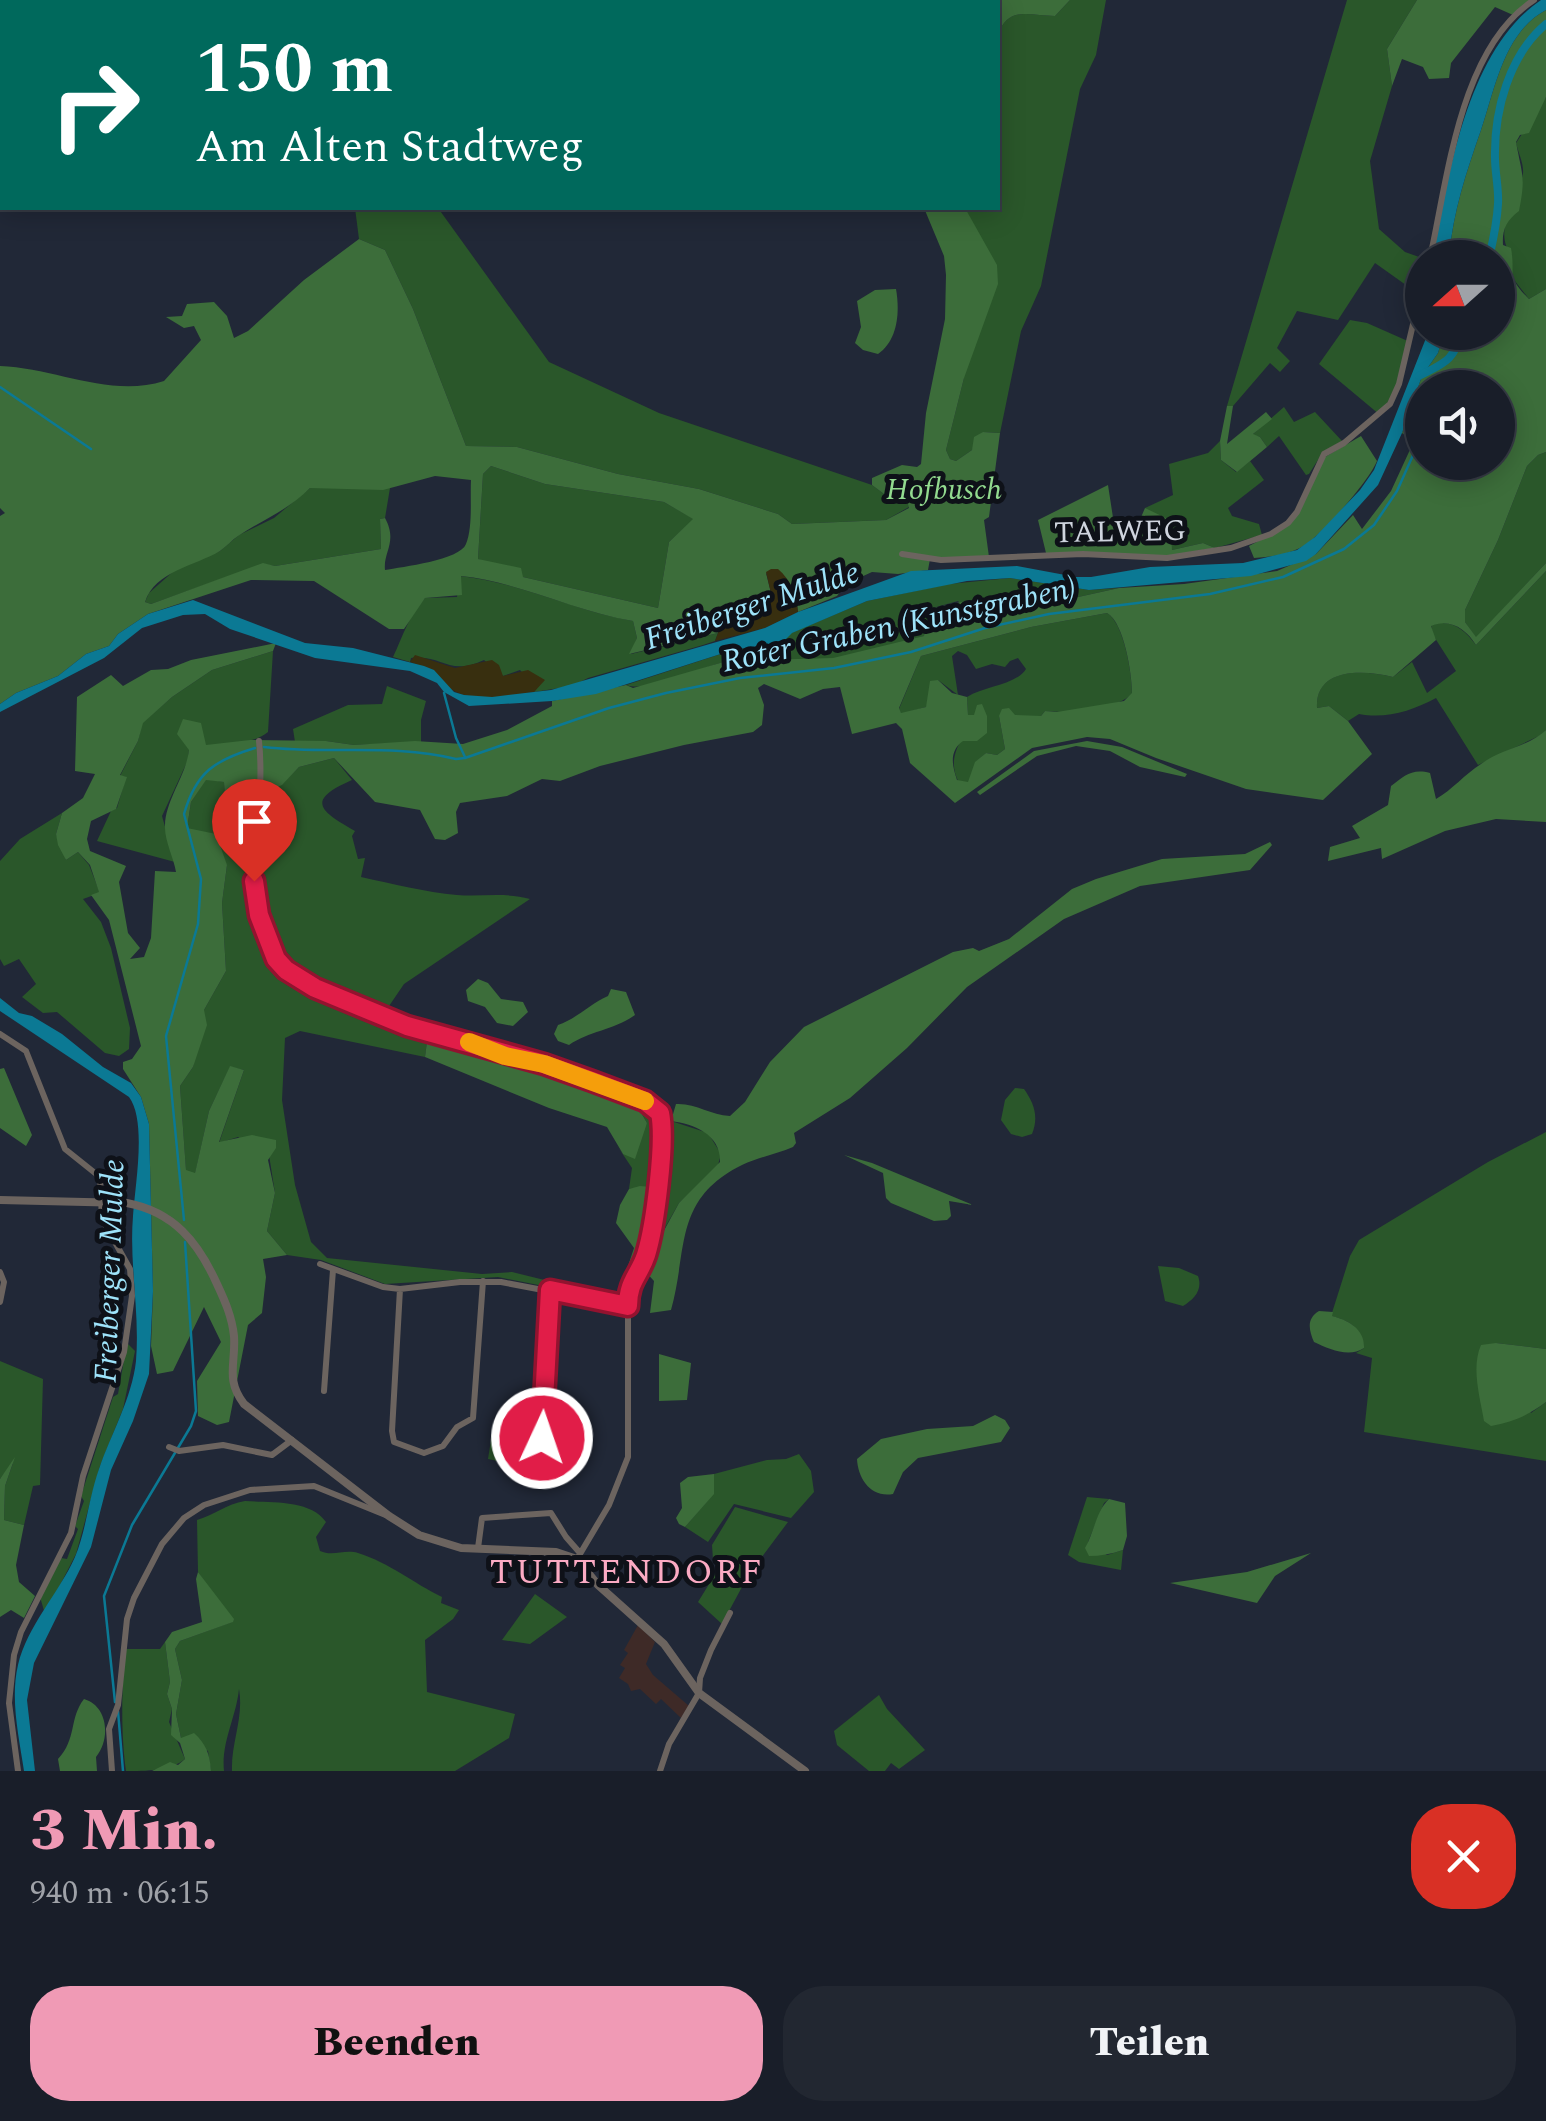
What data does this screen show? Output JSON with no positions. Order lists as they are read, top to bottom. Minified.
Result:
{"streets":{"street":["TALWEG"]},"districts":["TUTTENDORF"],"water":["Freiberger Mulde","Roter Graben (Kunstgraben)"],"parks":["Hofbusch"],"north":"left","page":{"turn":["150 m","Am Alten Stadtweg"],"heading":["3 Min.","940 m · 06:15"],"buttons":["Beenden","Teilen"]}}
